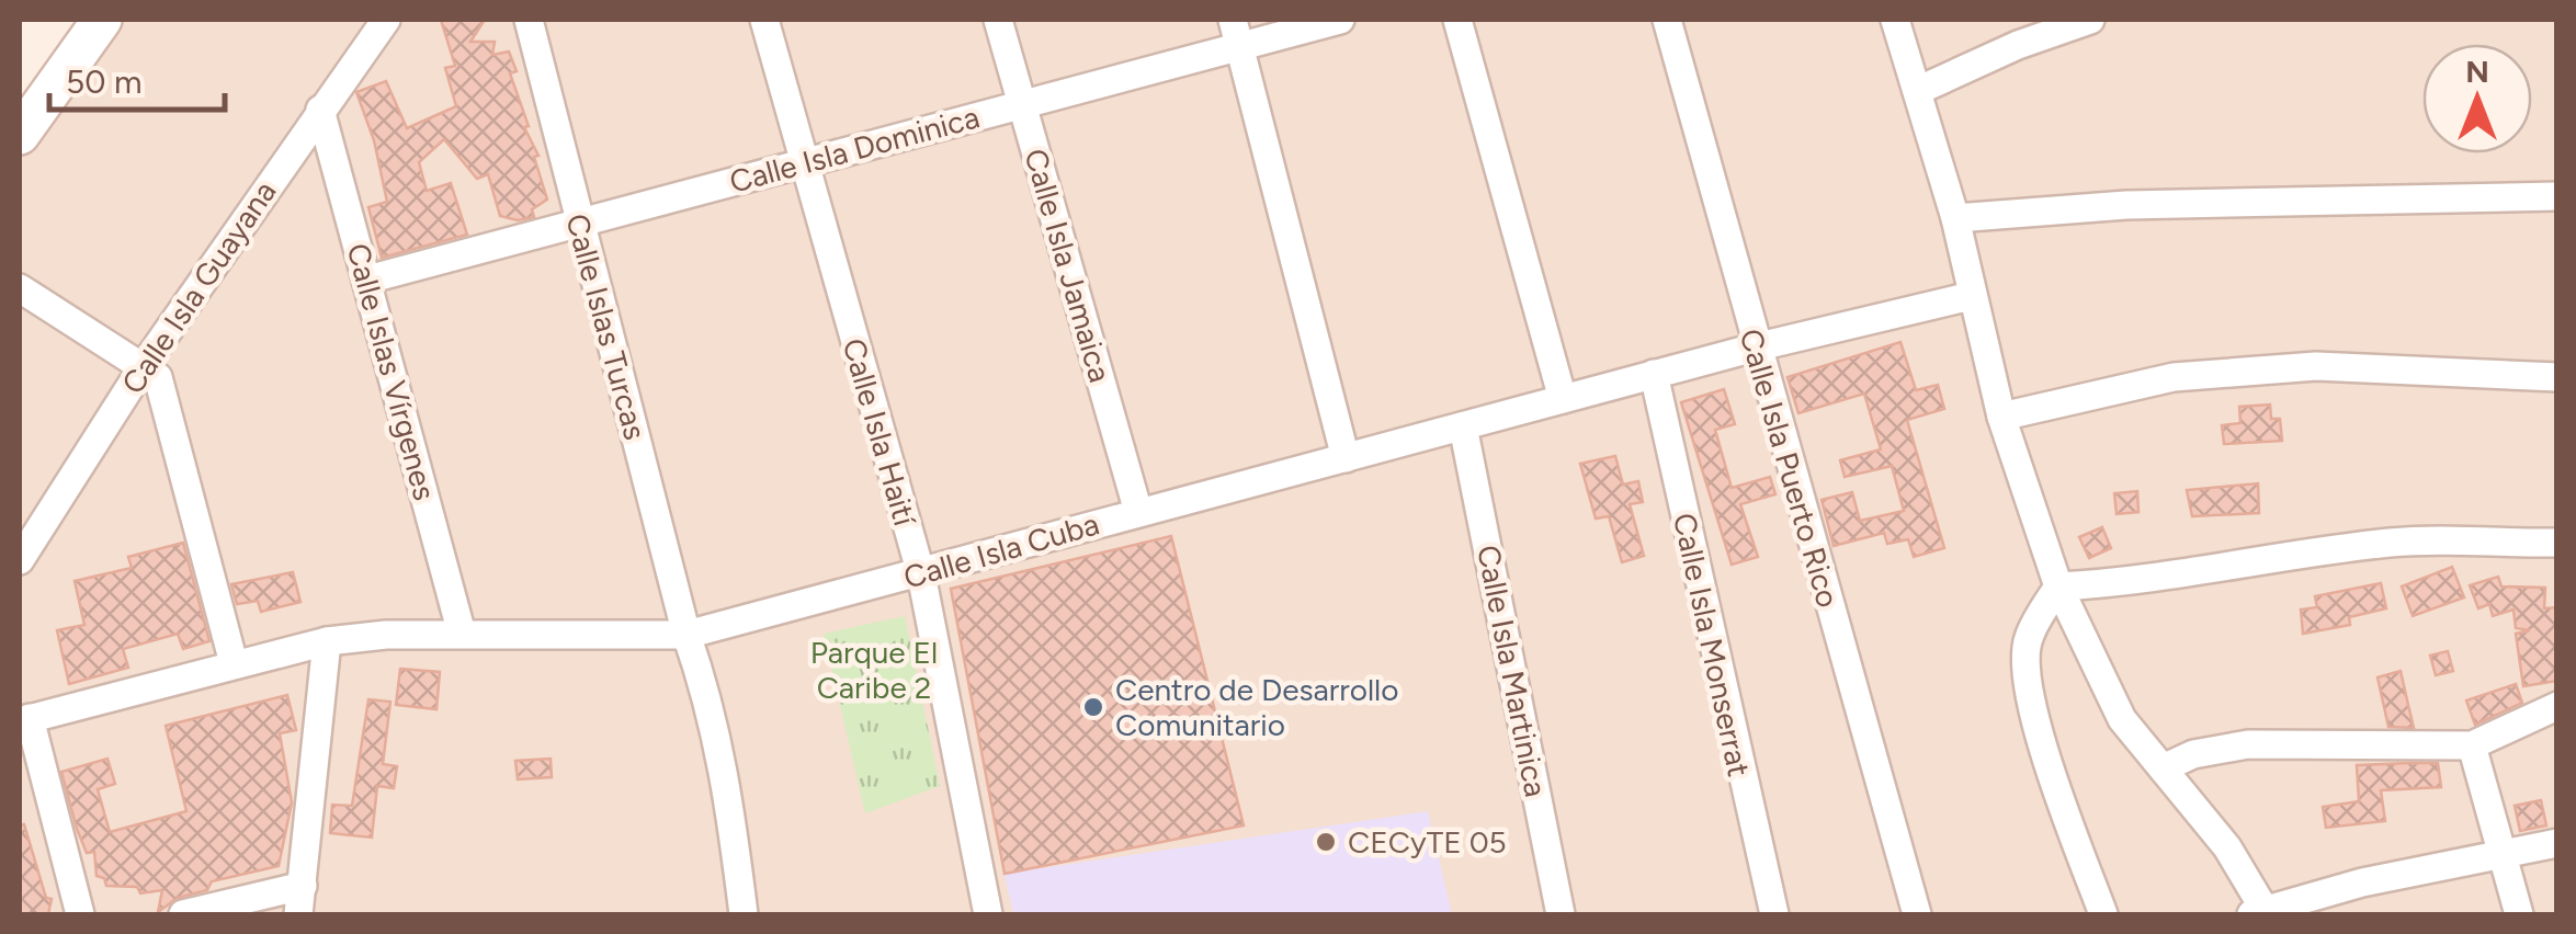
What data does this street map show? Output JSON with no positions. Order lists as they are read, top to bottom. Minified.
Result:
{"streets":{"street":["Calle Isla Dominica","Calle Isla Jamaica","Calle Isla Guayana","Calle Islas Turcas","Calle Islas Vírgenes","Calle Isla Haití","Calle Isla Puerto Rico","Calle Isla Cuba","Calle Isla Monserrat","Calle Isla Martinica"]},"crossings":[["Calle Isla Dominica","Calle Isla Jamaica"],["Calle Isla Dominica","Calle Islas Turcas"],["Calle Isla Dominica","Calle Islas Vírgenes"],["Calle Isla Dominica","Calle Isla Haití"],["Calle Isla Jamaica","Calle Isla Cuba"],["Calle Isla Guayana","Calle Islas Vírgenes"],["Calle Islas Turcas","Calle Isla Cuba"],["Calle Islas Vírgenes","Calle Isla Cuba"],["Calle Isla Haití","Calle Isla Cuba"],["Calle Isla Puerto Rico","Calle Isla Cuba"],["Calle Isla Cuba","Calle Isla Monserrat"],["Calle Isla Cuba","Calle Isla Martinica"]],"parks":["Parque El Caribe 2"],"places":["Centro de Desarrollo Comunitario","CECyTE 05"],"scale_bar":"50 m","north":"top"}
